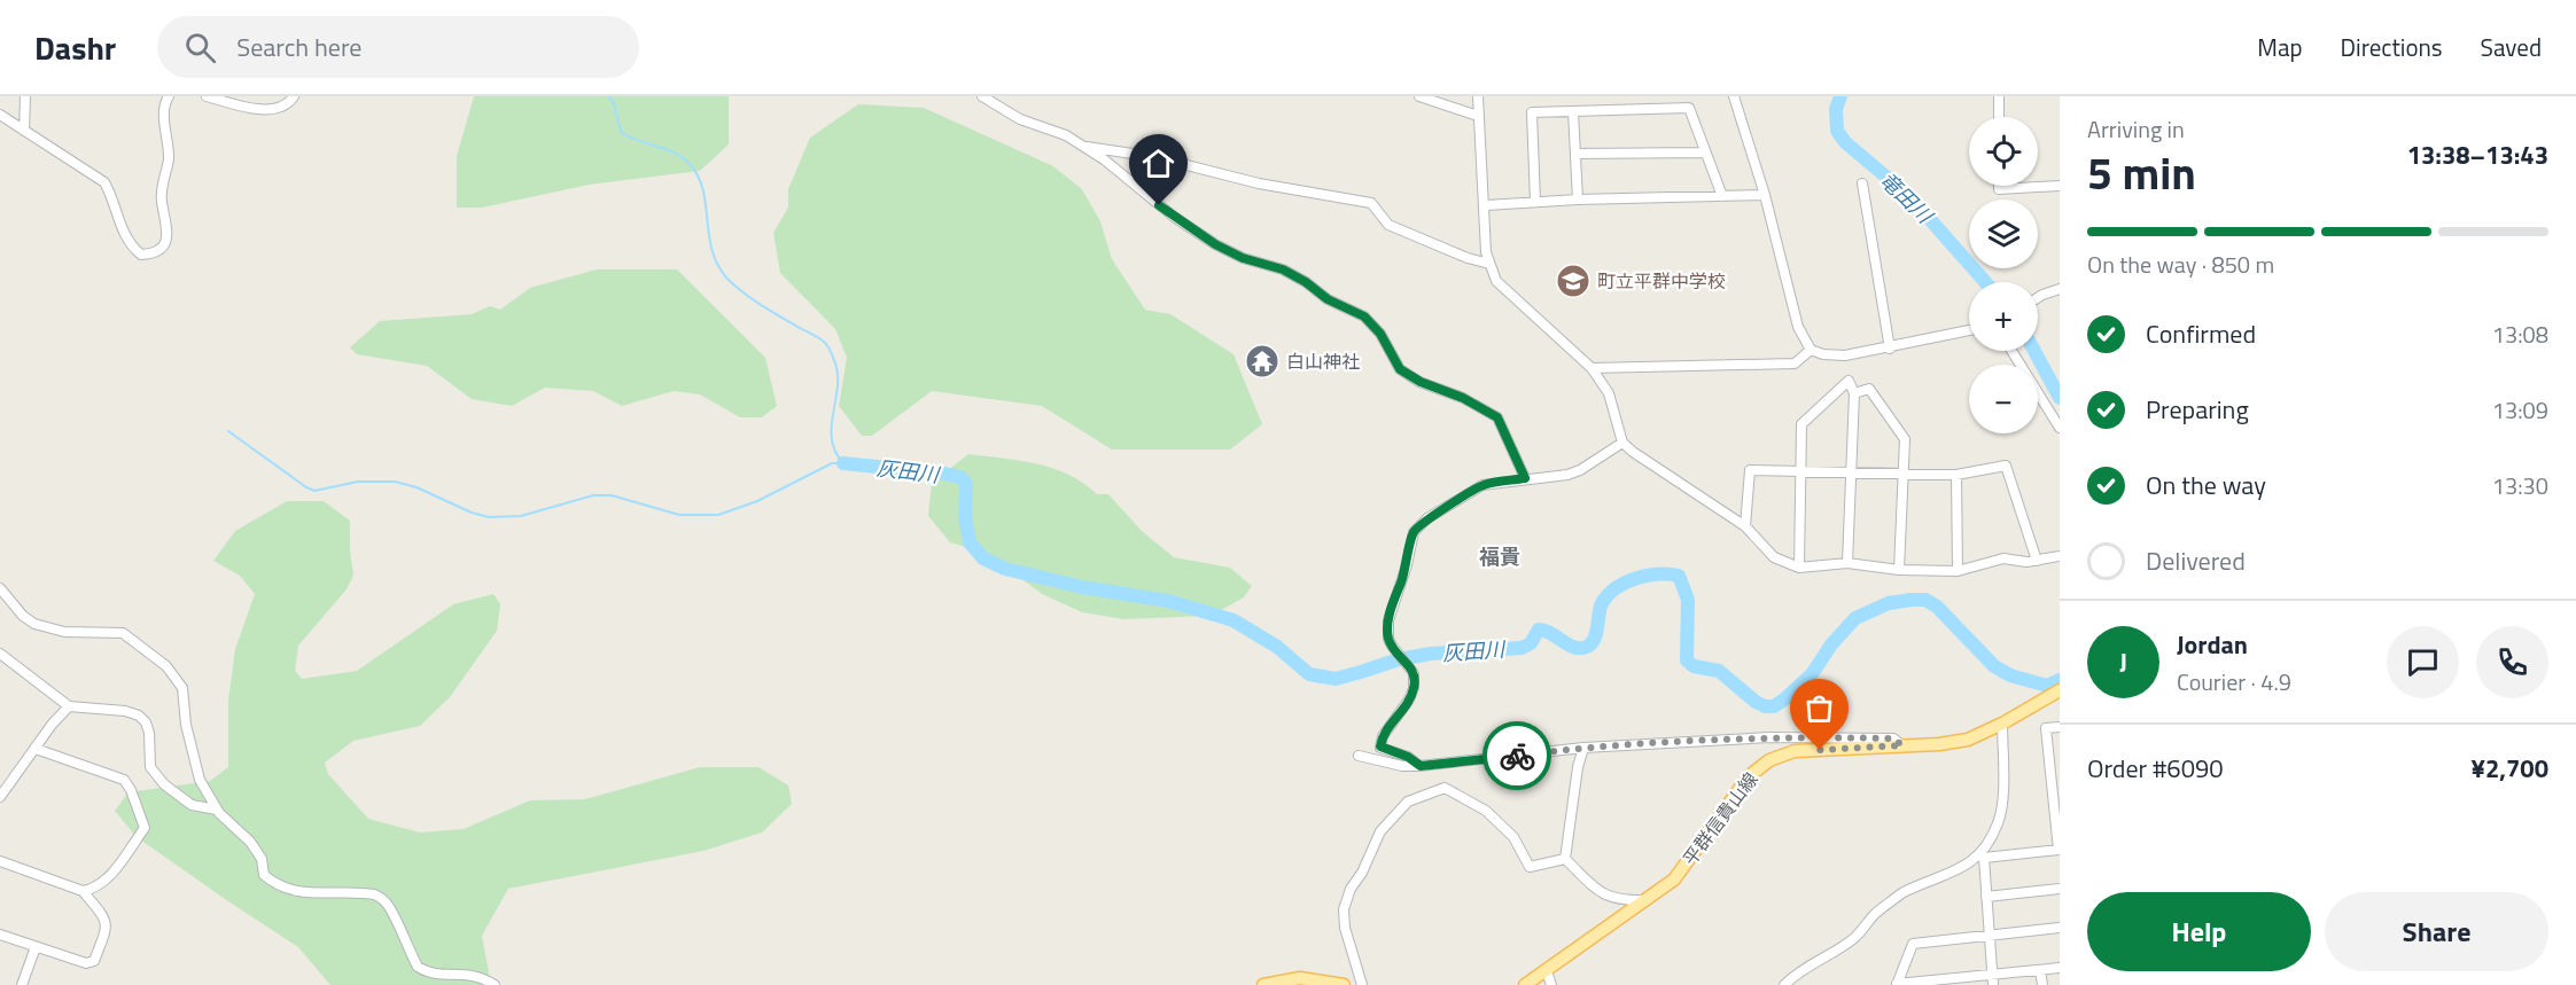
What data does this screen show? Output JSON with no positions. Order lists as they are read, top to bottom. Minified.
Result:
{"streets":{"main road":["平群信貴山線"]},"districts":["福貴"],"water":["竜田川","灰田川"],"places":{"school or university":["町立平群中学校"],"temple":["白山神社"]},"page":{"header":"Dashr","search":"Search here","nav":["Map","Directions","Saved"],"heading":["5 min","Arriving in","13:38–13:43"],"panel":["Jordan","Courier · 4.9","Order #6090","¥2,700"],"map_buttons":["+","−"],"bar":"On the way · 850 m","list":[["Confirmed","13:08"],["Preparing","13:09"],["On the way","13:30"],"Delivered"],"round":"J","buttons":["Help","Share"]}}
